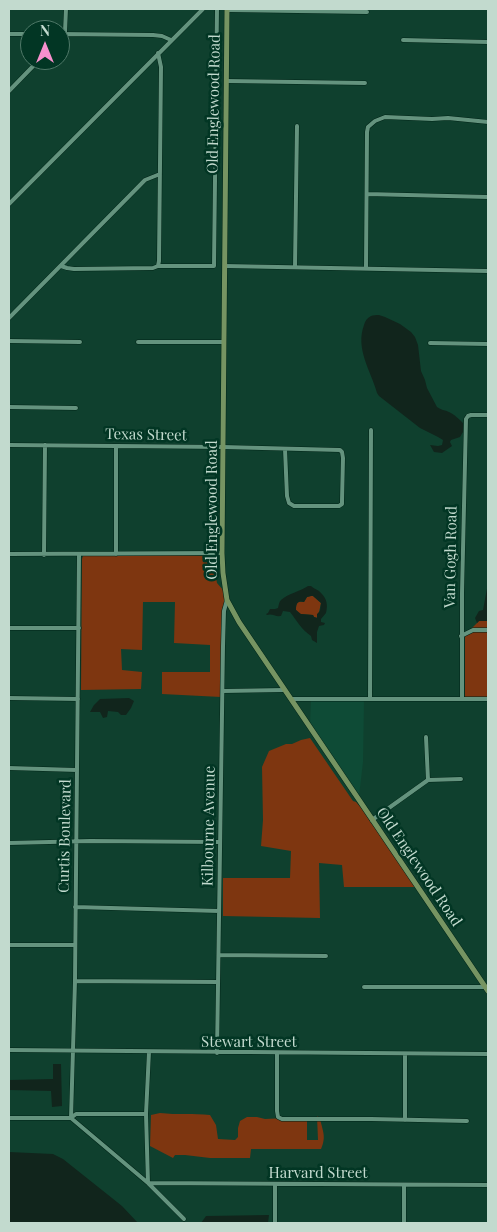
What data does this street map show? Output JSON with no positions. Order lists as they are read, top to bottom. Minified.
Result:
{"streets":{"street":["Old Englewood Road","Texas Street","Van Gogh Road","Kilbourne Avenue","Curtis Boulevard","Stewart Street","Harvard Street"]},"crossings":[["Old Englewood Road","Texas Street"],["Old Englewood Road","Kilbourne Avenue"],["Kilbourne Avenue","Stewart Street"],["Curtis Boulevard","Stewart Street"]],"north":"top"}
